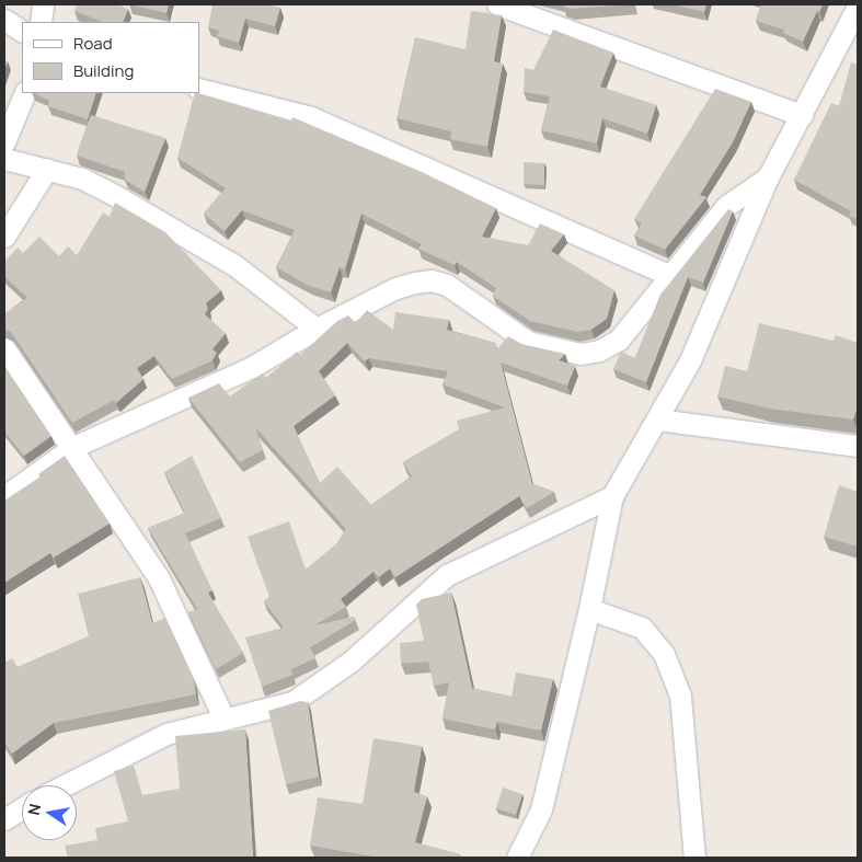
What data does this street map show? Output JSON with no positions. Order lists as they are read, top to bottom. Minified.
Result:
{"legend":["Road","Building"],"north":"left"}
